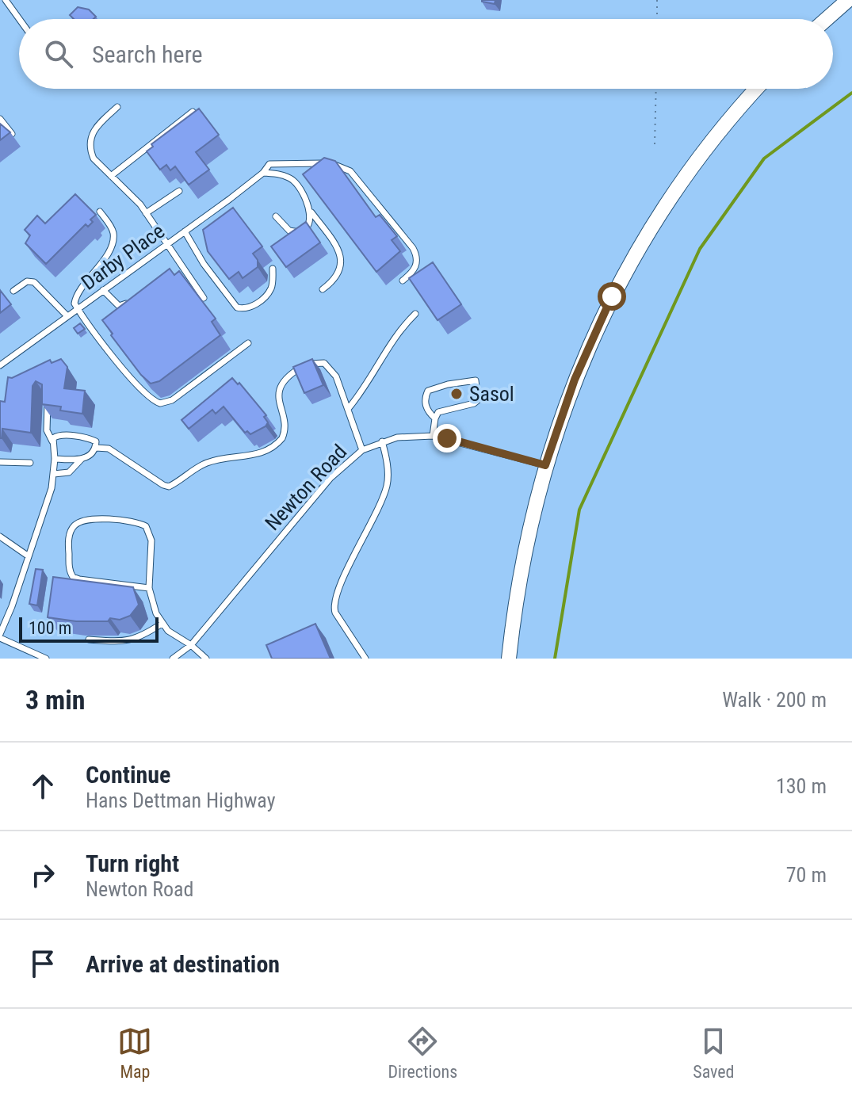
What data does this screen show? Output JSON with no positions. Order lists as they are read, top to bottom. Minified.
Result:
{"streets":{"lane":["Darby Place","Newton Road"]},"places":["Sasol"],"scale_bar":"100 m","page":{"search":"Search here","scale":"100 m","heading":["3 min","Walk · 200 m"],"list":[["Continue","Hans Dettman Highway","130 m"],["Turn right","Newton Road","70 m"],"Arrive at destination"],"nav":["Map","Directions","Saved"]}}
